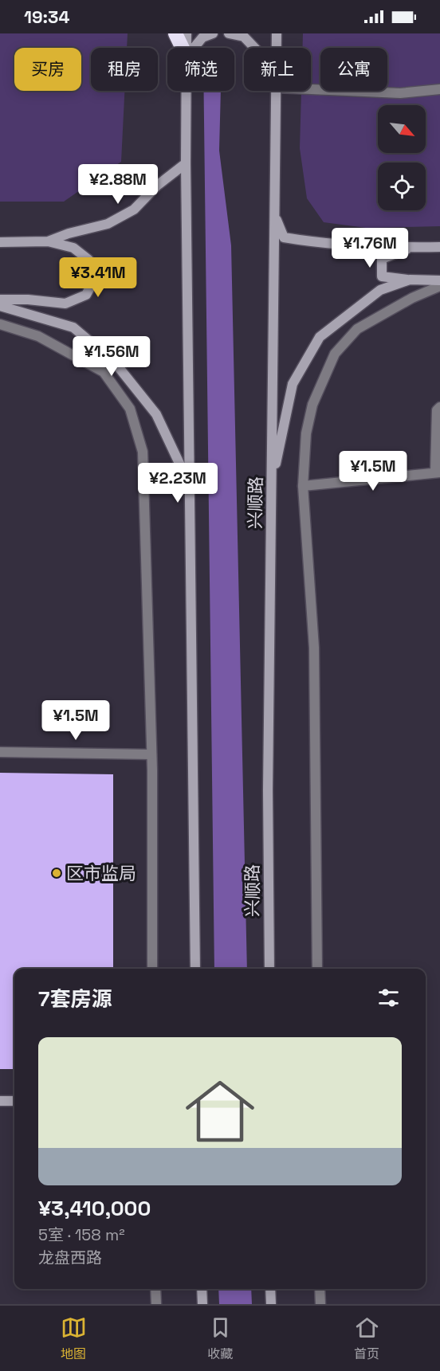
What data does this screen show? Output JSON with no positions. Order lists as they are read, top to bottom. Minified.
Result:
{"streets":{"main road":["兴顺路"]},"places":["区市监局"],"north":"bottom right","page":{"status":"19:34","chip":["买房","租房","筛选","新上","公寓"],"price":["¥2.88M","¥1.76M","¥3.41M","¥1.56M","¥1.5M","¥2.23M","¥1.5M"],"heading":"7套房源","list":[{"name":"¥3,410,000","note":"5室 · 158 m² · 龙盘西路"}],"tabs":["地图","收藏","首页"]}}
